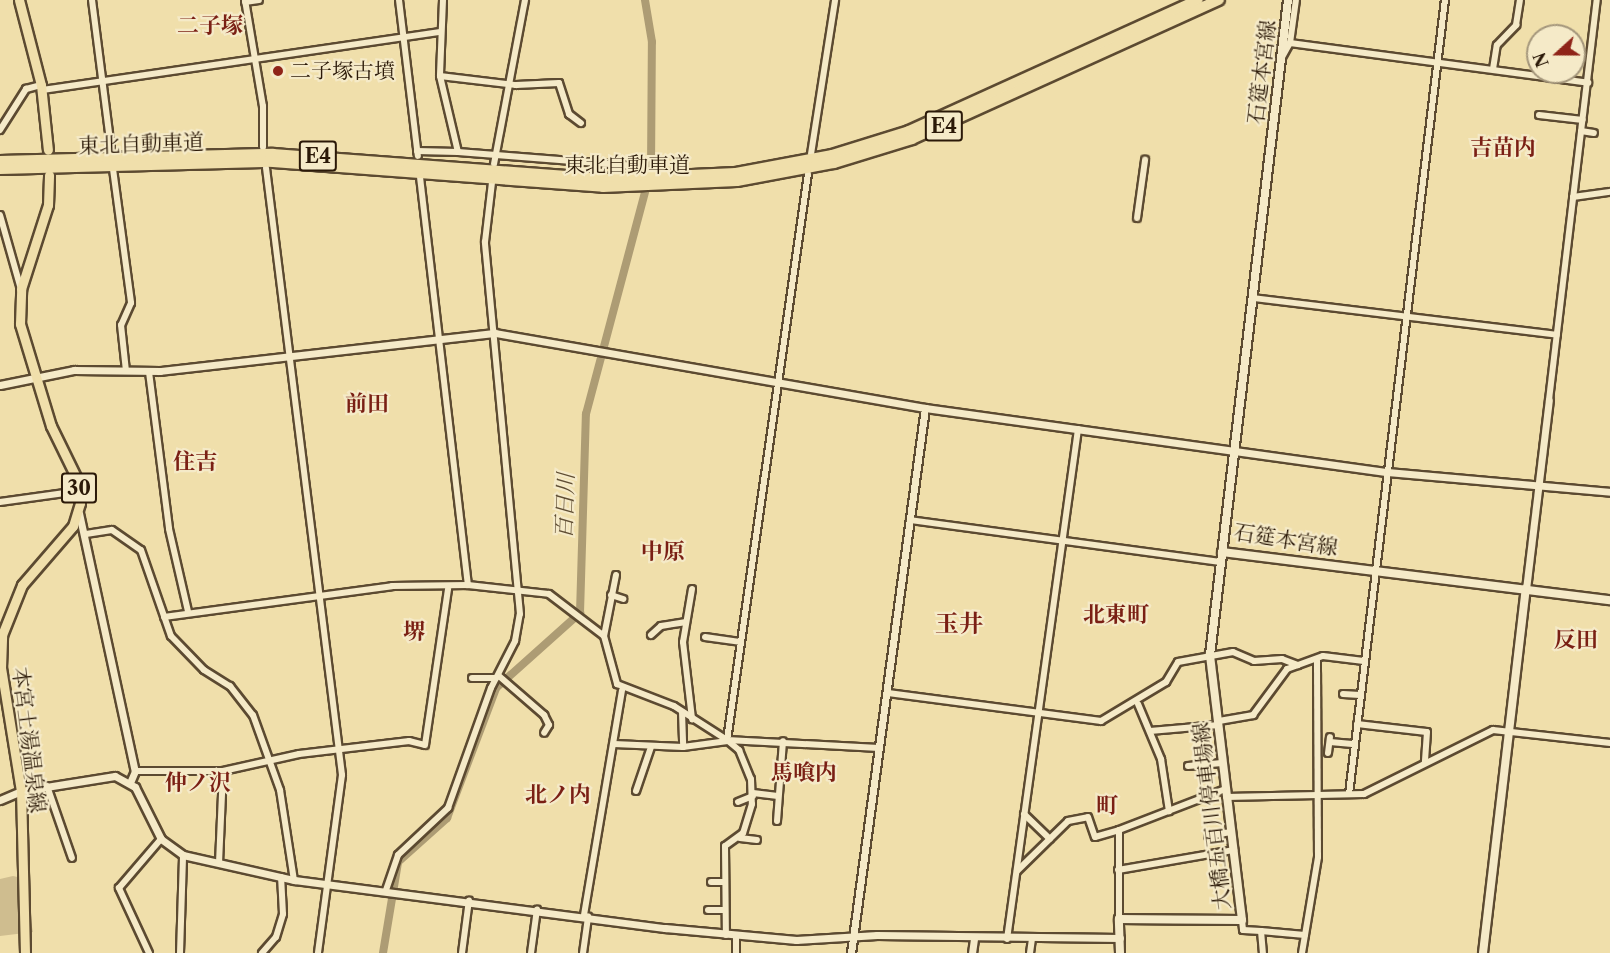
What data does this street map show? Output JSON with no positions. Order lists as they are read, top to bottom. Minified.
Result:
{"streets":{"highway":["E4","東北自動車道"],"main road":["石筵本宮線","30","本宮土湯温泉線","大橋五百川停車場線"]},"crossings":[["石筵本宮線","大橋五百川停車場線"],["30","本宮土湯温泉線"]],"districts":["二子塚","吉苗内","前田","住吉","中原","北東町","玉井","堺","反田","馬喰内","仲ノ沢","北ノ内","町"],"water":["百日川"],"places":["二子塚古墳"],"north":"left"}
